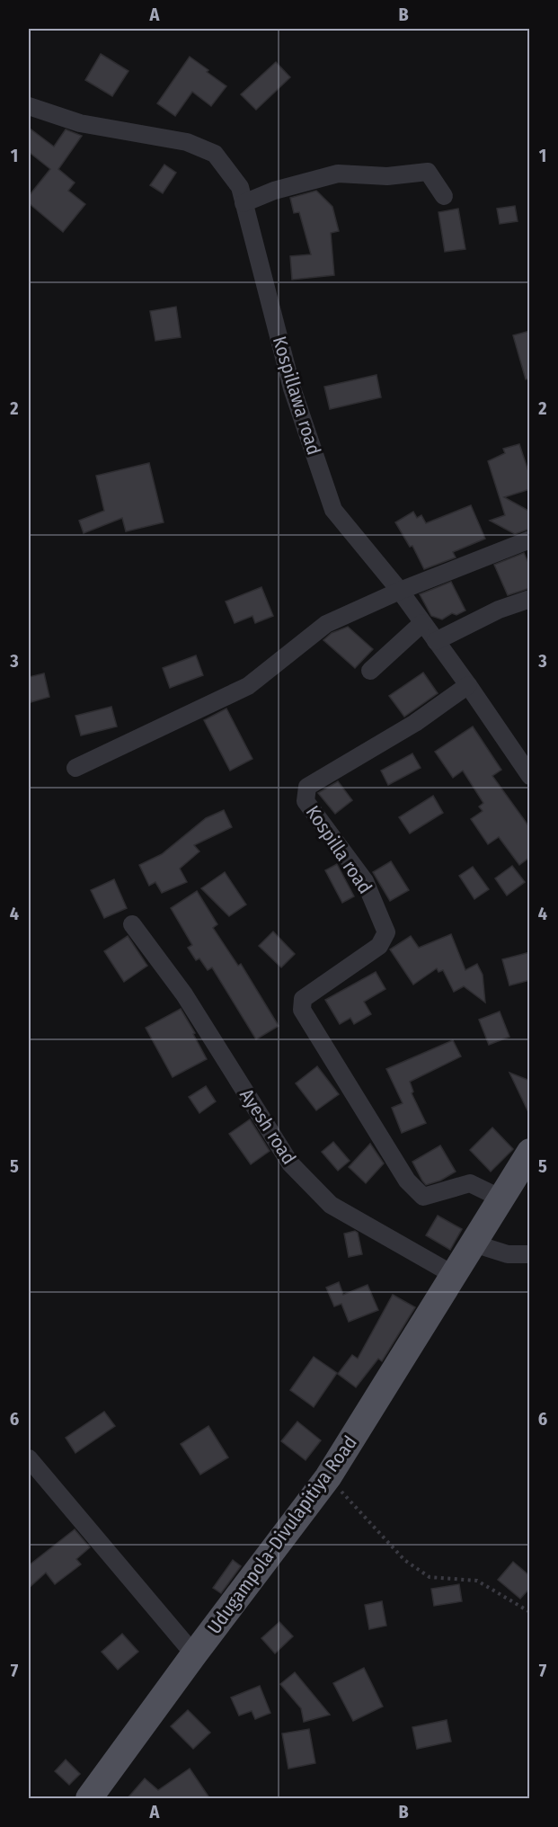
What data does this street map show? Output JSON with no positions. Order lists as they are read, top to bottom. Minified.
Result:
{"streets":{"main road":["Udugampola-Divulapitiya Road"],"street":["Kospillawa road","Kospilla road","Ayesh road"]},"crossings":[["Kospillawa road","Kospilla road"],["Kospilla road","Udugampola-Divulapitiya Road"],["Ayesh road","Udugampola-Divulapitiya Road"]],"grid":{"columns":["A","B"],"rows":["1","2","3","4","5","6","7"]}}
